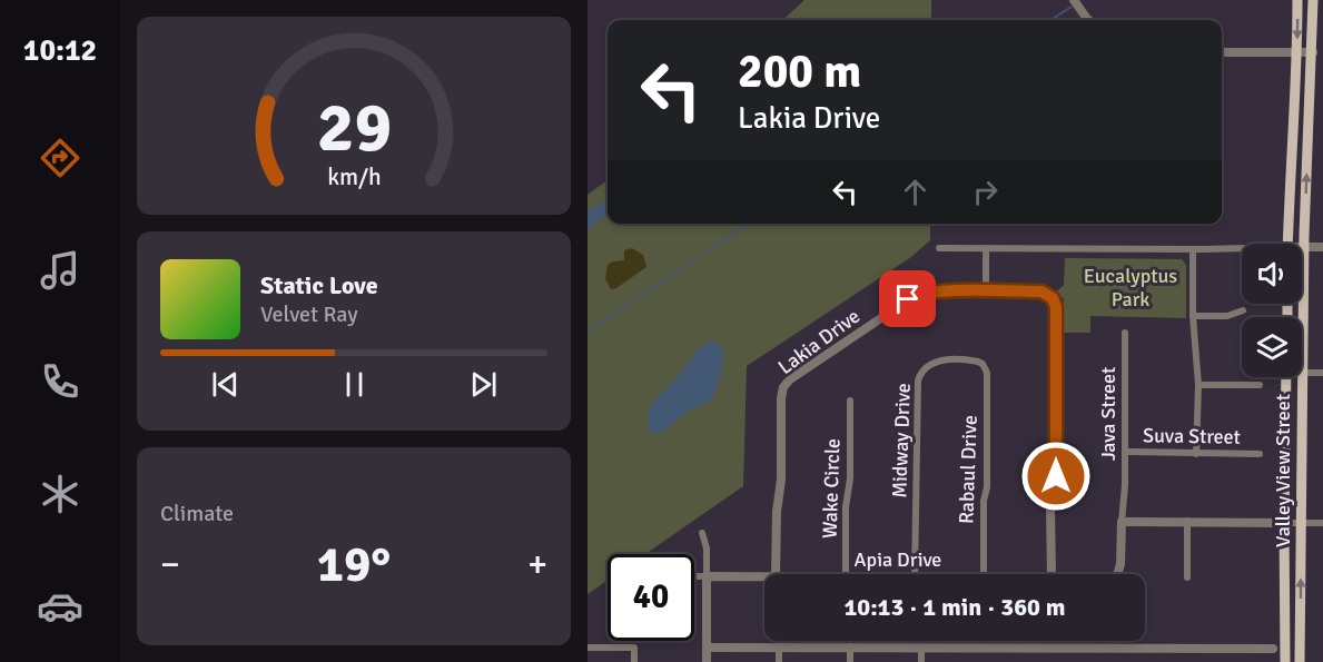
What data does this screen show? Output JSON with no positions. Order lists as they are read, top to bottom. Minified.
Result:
{"streets":{"main road":["Valley View Street"],"street":["Lakia Drive","Java Street","Suva Street","Midway Drive","Rabaul Drive","Wake Circle","Apia Drive"]},"crossings":[["Java Street","Suva Street"],["Midway Drive","Rabaul Drive"]],"parks":["Eucalyptus Park"],"page":{"tabs":"10:12","turn":["200 m","Lakia Drive"],"song":["Static Love","Velvet Ray"],"tile":"Climate","heat":["−","19°","+"],"limit":"40","trip":"10:13 · 1 min · 360 m","gauge":["29","km/h"]}}
